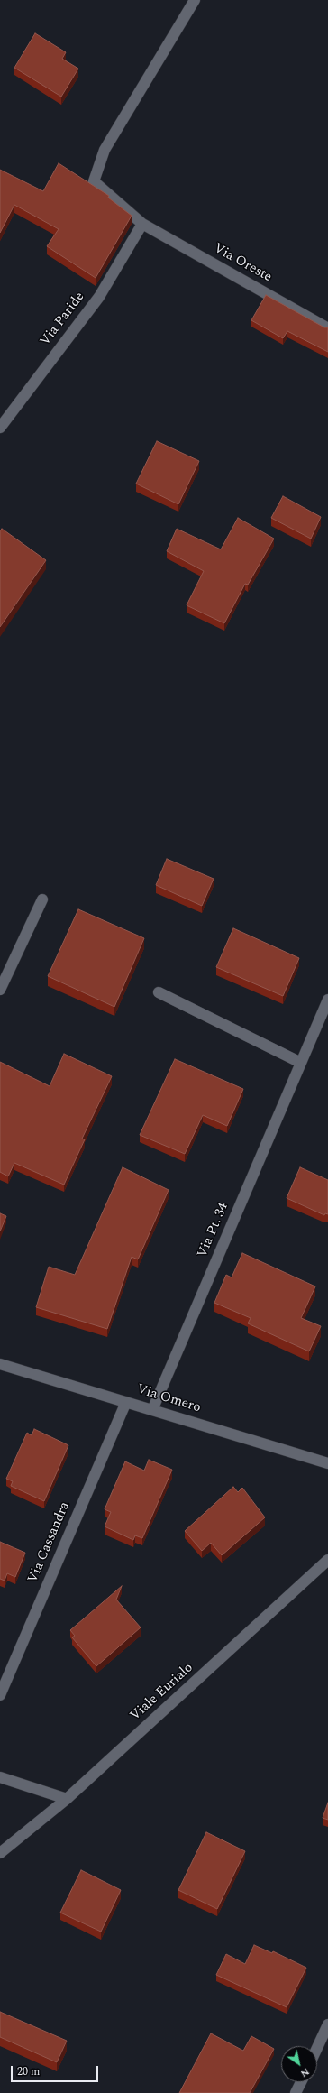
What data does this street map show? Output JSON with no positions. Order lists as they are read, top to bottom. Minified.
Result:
{"streets":{"street":["Via Oreste","Via Paride","Via Pt. 34","Via Omero","Via Cassandra","Viale Eurialo"]},"crossings":[["Via Oreste","Via Paride"],["Via Pt. 34","Via Omero"],["Via Omero","Via Cassandra"]],"scale_bar":"20 m","north":"bottom right"}
